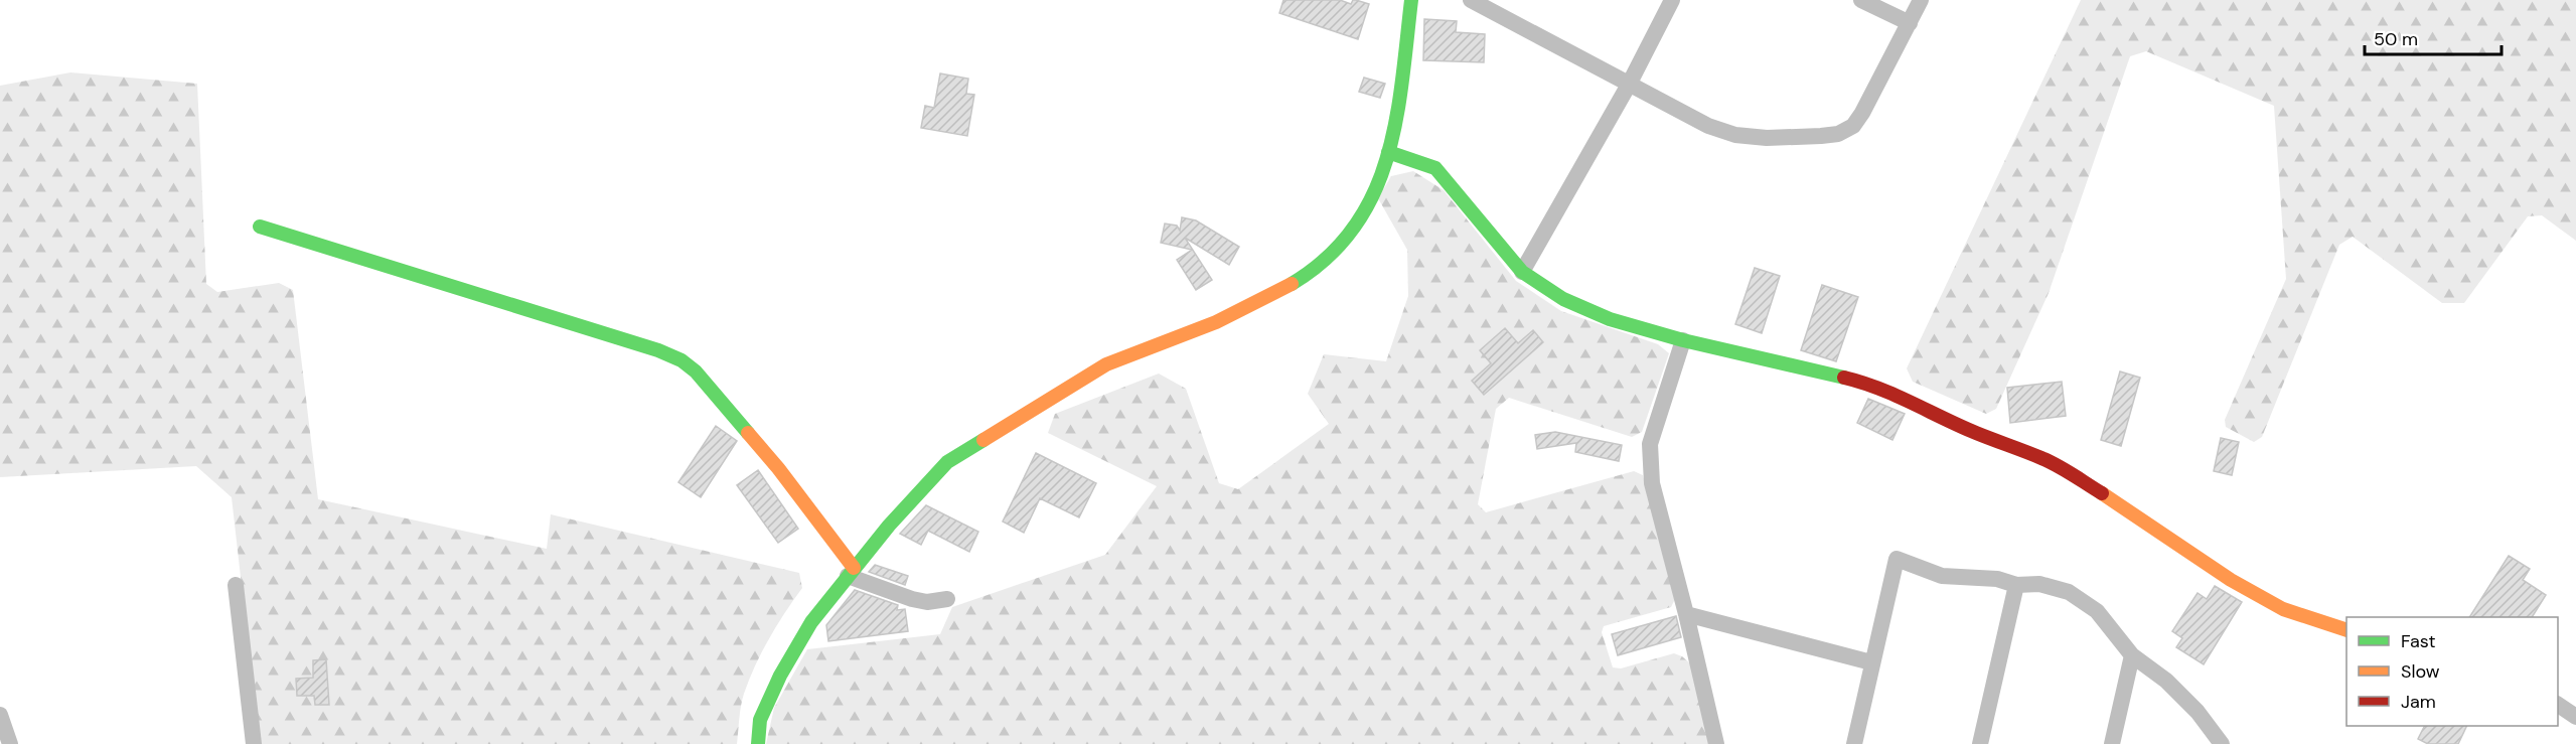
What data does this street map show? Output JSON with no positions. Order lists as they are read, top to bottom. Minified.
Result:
{"legend":["Fast","Slow","Jam"],"scale_bar":"50 m"}
